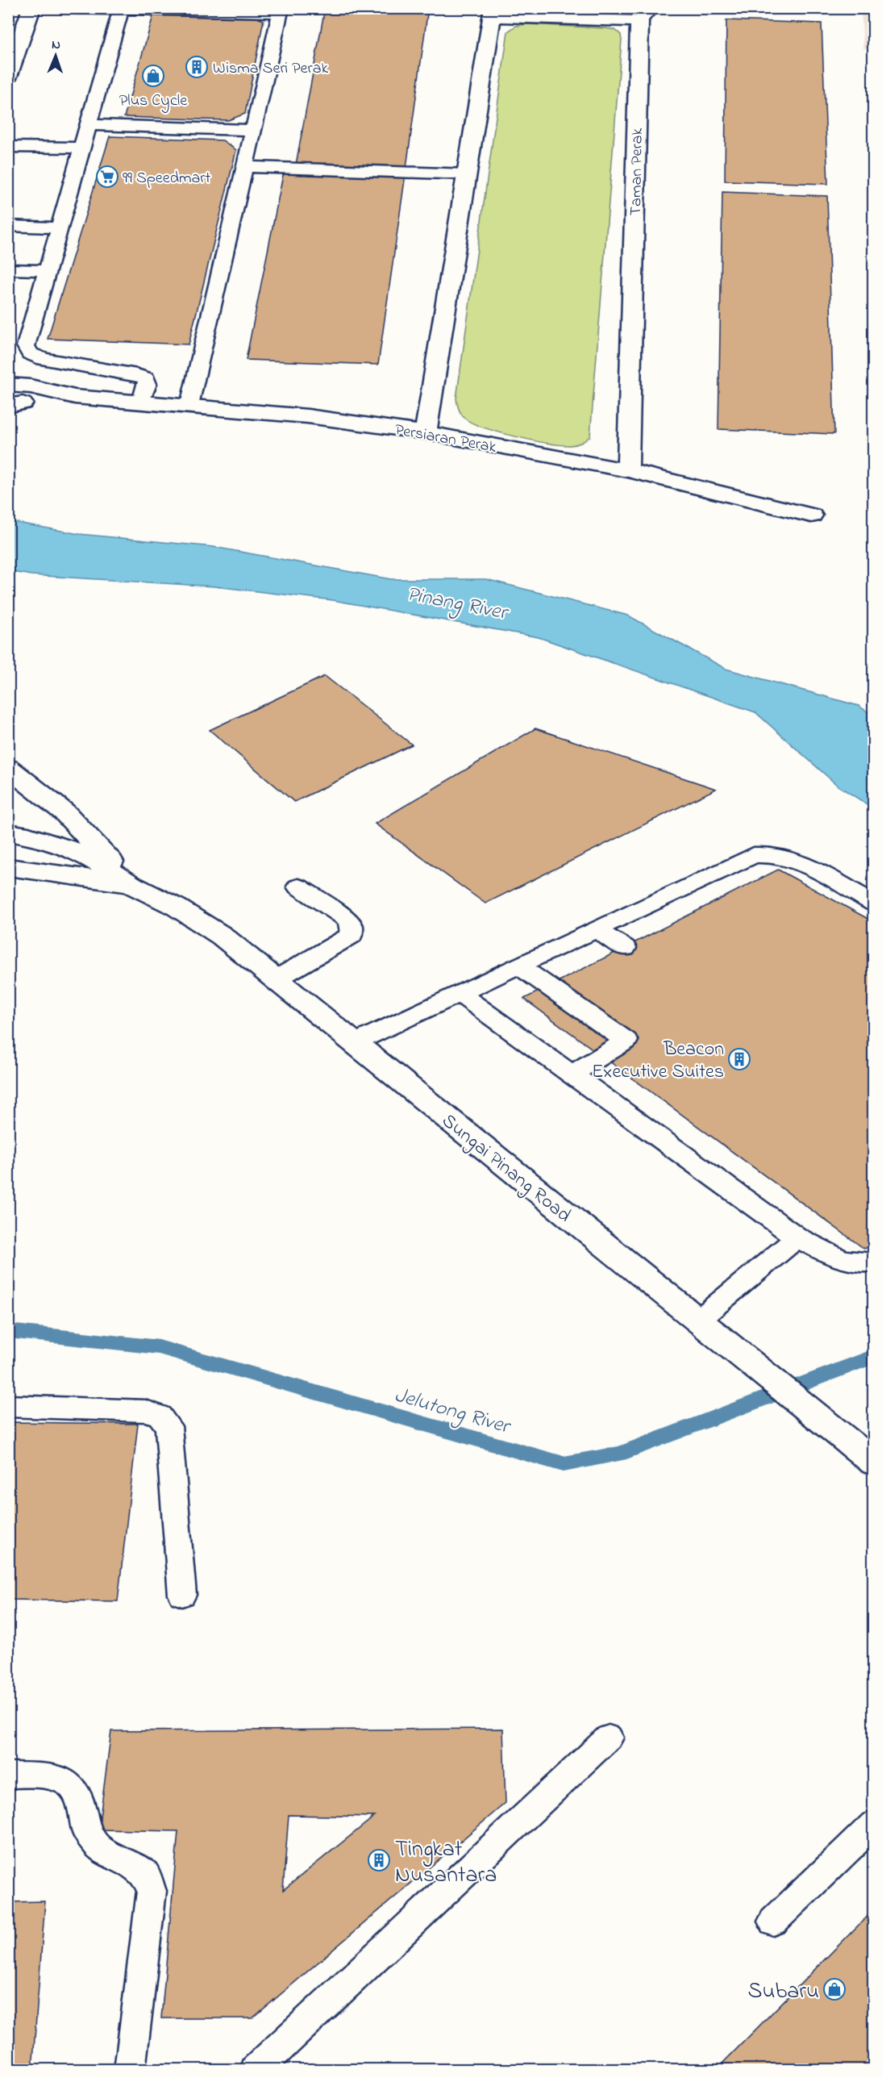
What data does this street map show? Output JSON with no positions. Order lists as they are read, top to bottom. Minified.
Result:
{"streets":{"street":["Taman Perak","Persiaran Perak","Sungai Pinang Road"]},"crossings":[["Taman Perak","Persiaran Perak"]],"water":["Pinang River","Jelutong River"],"places":{"building":["Wisma Seri Perak","Beacon Executive Suites","Tingkat Nusantara"],"shop":["Plus Cycle","Subaru"],"supermarket":["99 Speedmart"]},"north":"top"}
